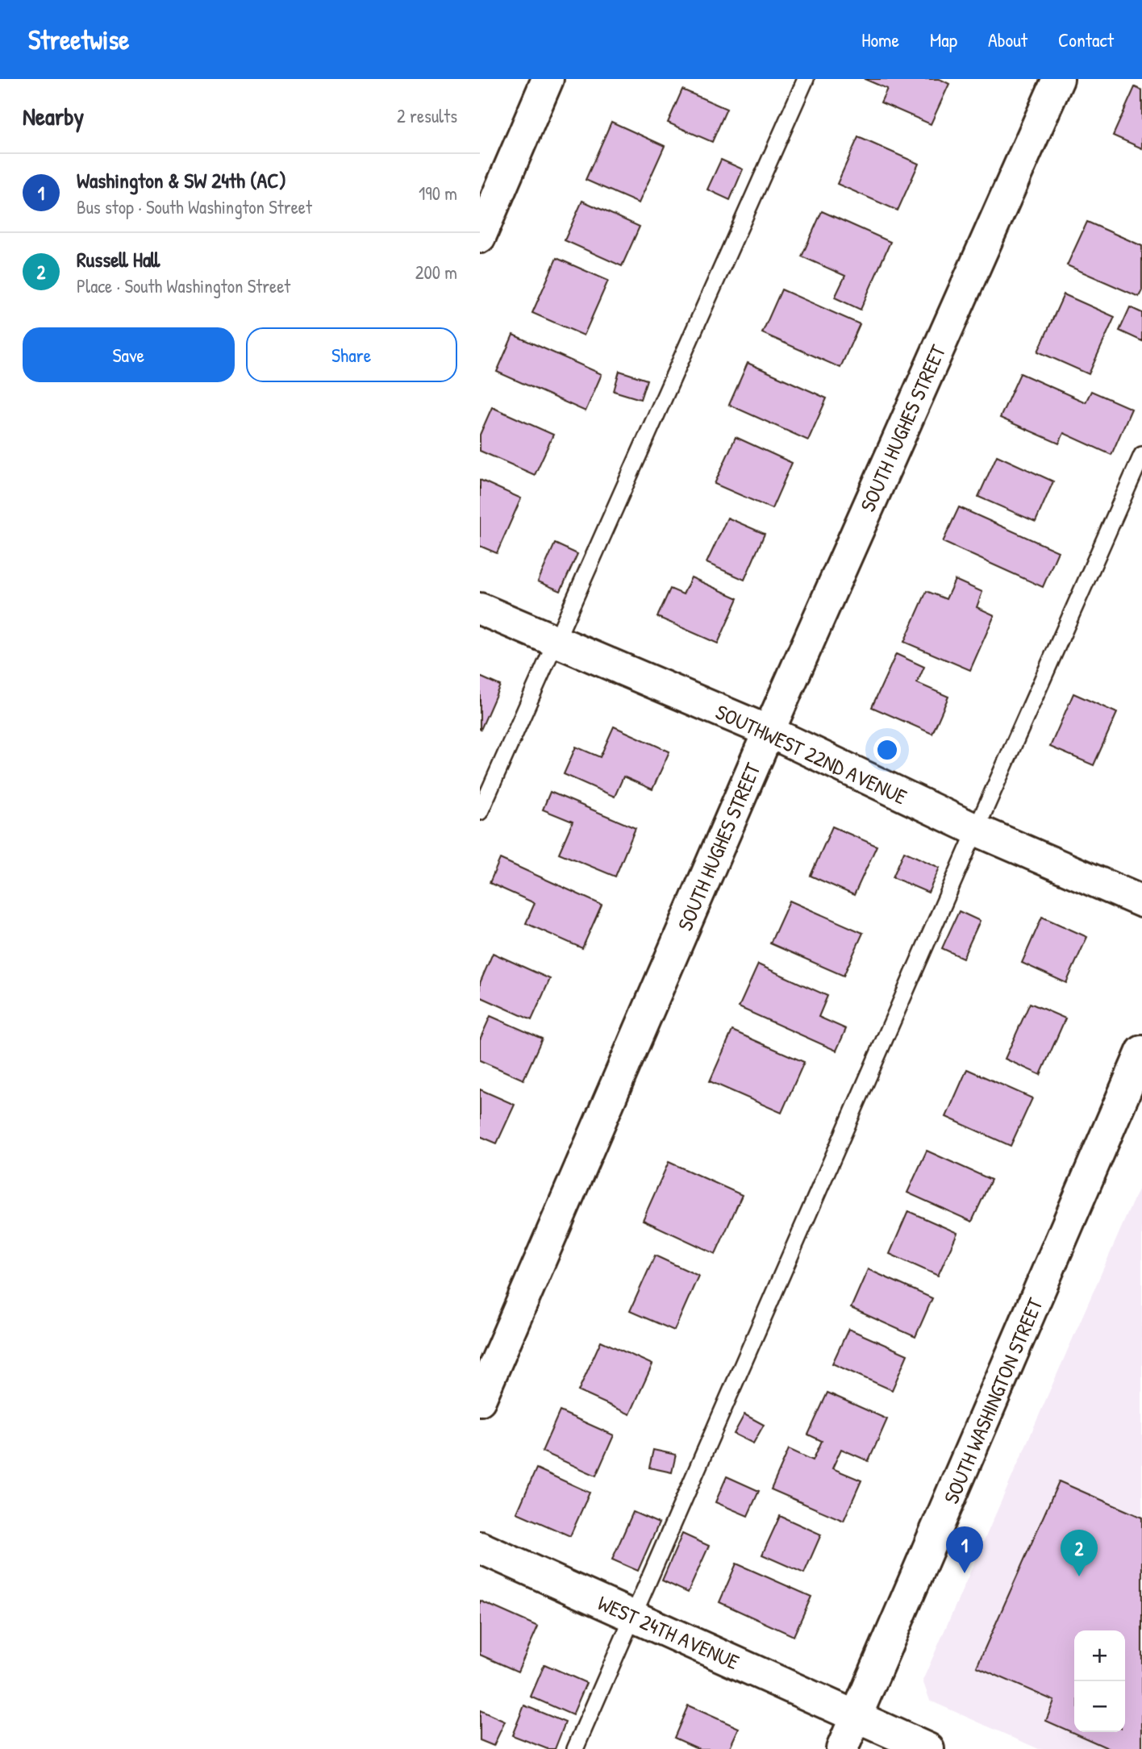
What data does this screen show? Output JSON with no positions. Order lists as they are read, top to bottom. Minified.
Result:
{"streets":{"street":["SOUTH HUGHES STREET","SOUTHWEST 22ND AVENUE","SOUTH WASHINGTON STREET","WEST 24TH AVENUE"]},"crossings":[["SOUTH HUGHES STREET","SOUTHWEST 22ND AVENUE"],["SOUTH WASHINGTON STREET","WEST 24TH AVENUE"]],"page":{"header":"Streetwise","nav":["Home","Map","About","Contact"],"heading":["Nearby","2 results"],"list":[{"mark":"1","name":"Washington & SW 24th (AC)","note":"Bus stop · South Washington Street","value":"190 m"},{"mark":"2","name":"Russell Hall","note":"Place · South Washington Street","value":"200 m"}],"buttons":["Save","Share"],"pins":["1","2"],"map_buttons":["+","−"]}}
